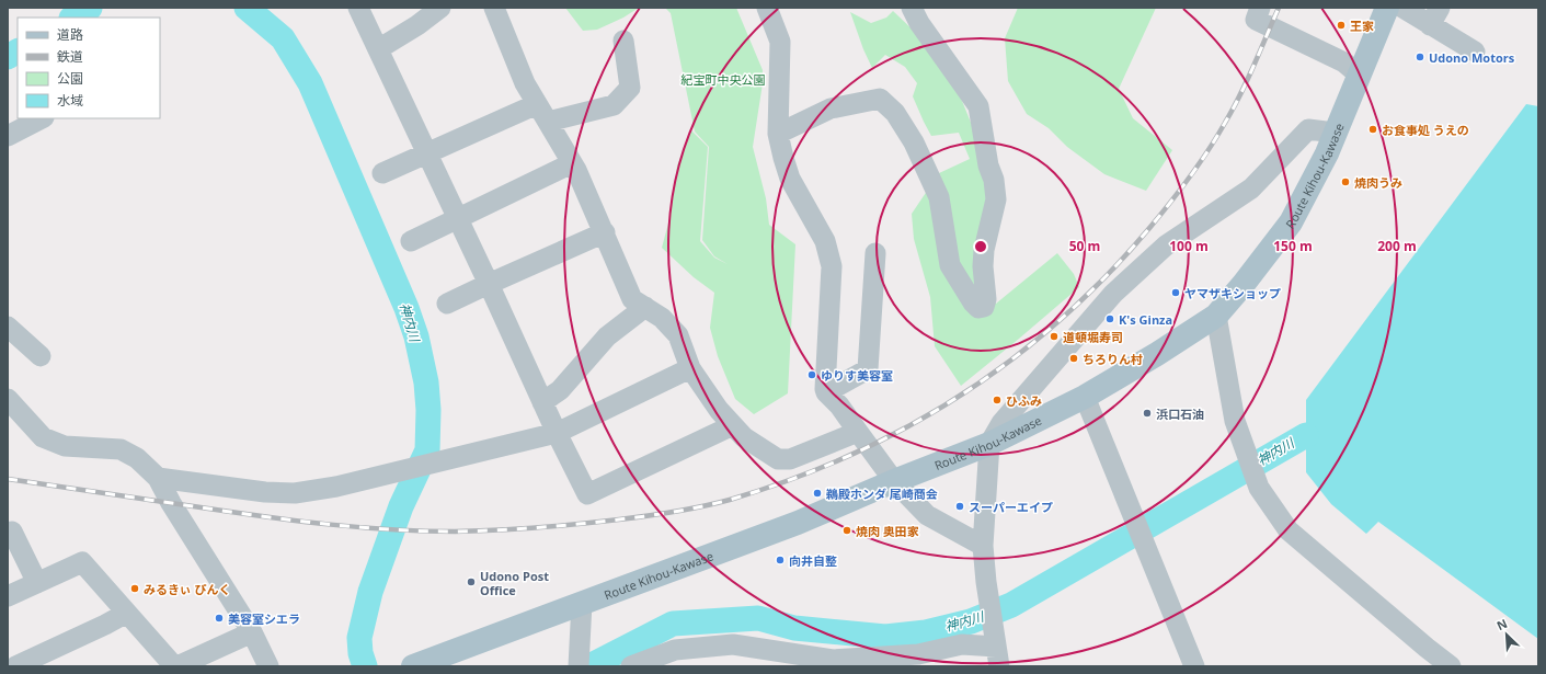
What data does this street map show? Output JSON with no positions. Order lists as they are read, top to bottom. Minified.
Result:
{"streets":{"main road":["Route Kihou-Kawase"]},"water":["神内川"],"parks":["紀宝町中央公園"],"places":["王家","Udono Motors","お食事処 うえの","焼肉うみ","ヤマザキショップ","K's Ginza","道頓堀寿司","ちろりん村","ゆりす美容室","ひふみ","浜口石油","鵜殿ホンダ 尾崎商会","スーパーエイプ","焼肉 奥田家","向井自整","Udono Post Office","みるきぃ ぴんく","美容室シエラ"],"legend":["道路","鉄道","公園","水域"],"north":"top left","rings":["50 m","100 m","150 m","200 m"]}
